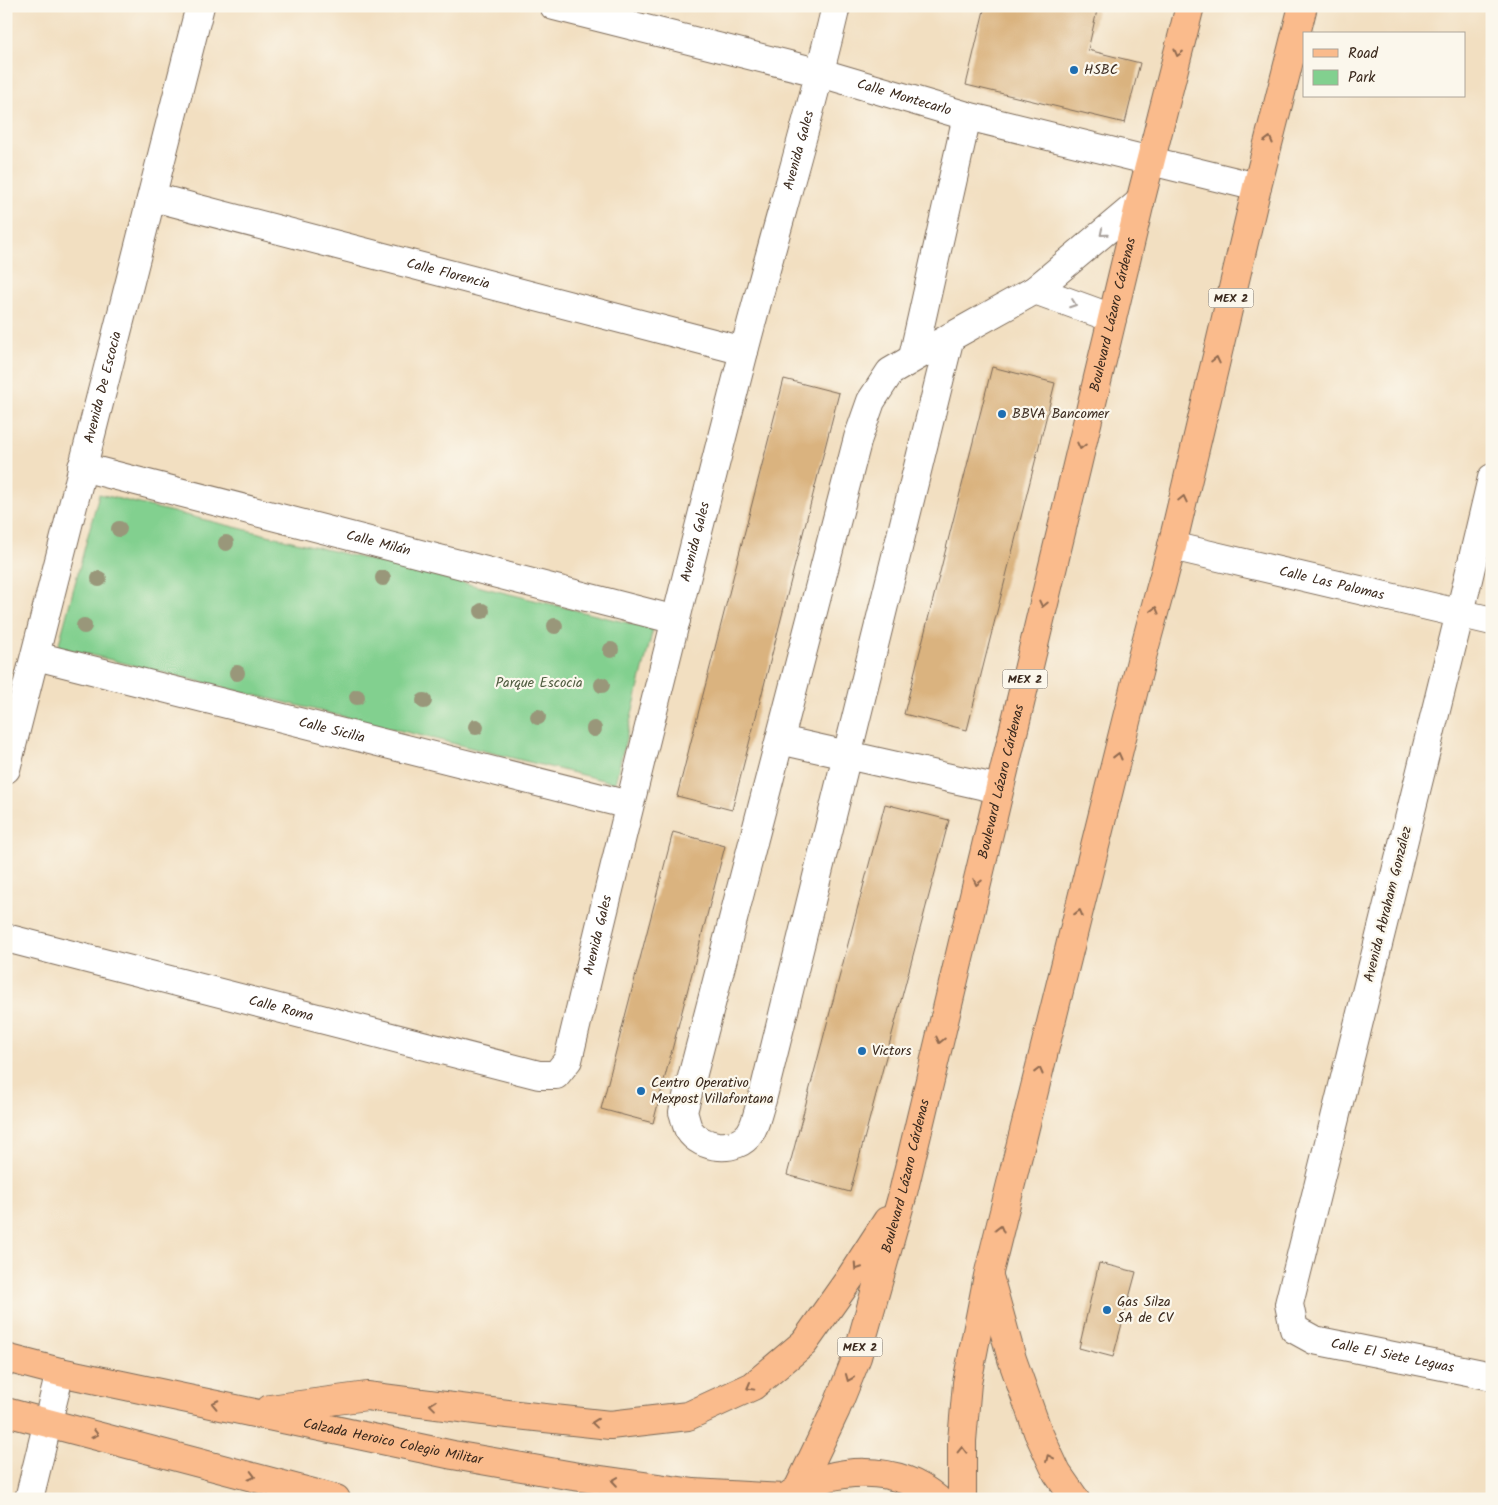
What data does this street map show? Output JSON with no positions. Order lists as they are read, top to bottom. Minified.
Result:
{"streets":{"main road":["MEX 2","Boulevard Lázaro Cárdenas","Calzada Heroico Colegio Militar"],"street":["Calle Montecarlo","Avenida Gales","Calle Florencia","Avenida De Escocia","Calle Milán","Calle Las Palomas","Calle Sicilia","Avenida Abraham González","Calle Roma","Calle El Siete Leguas"]},"crossings":[["Calle Montecarlo","Avenida Gales"],["Calle Montecarlo","MEX 2"],["Calle Montecarlo","Boulevard Lázaro Cárdenas"],["Avenida Gales","Calle Florencia"],["Avenida Gales","Calle Milán"],["Avenida Gales","Calle Sicilia"],["Avenida Gales","Calle Roma"],["Calle Florencia","Avenida De Escocia"],["MEX 2","Calle Las Palomas"],["Boulevard Lázaro Cárdenas","Calzada Heroico Colegio Militar"],["Avenida De Escocia","Calle Milán"],["Avenida De Escocia","Calle Sicilia"],["Calle Las Palomas","Avenida Abraham González"],["Avenida Abraham González","Calle El Siete Leguas"]],"parks":["Parque Escocia"],"places":["HSBC","BBVA Bancomer","Victors","Centro Operativo Mexpost Villafontana","Gas Silza SA de CV"],"legend":["Road","Park"]}
